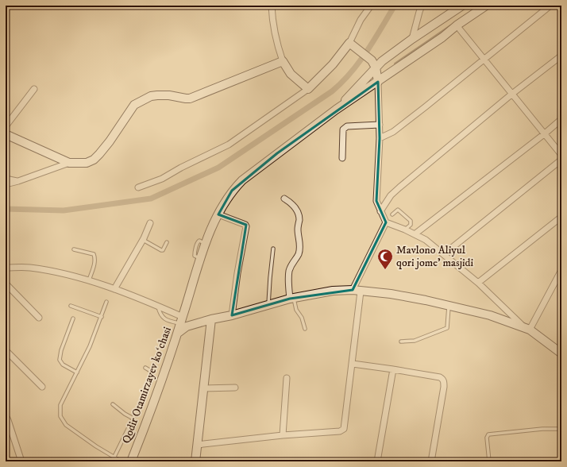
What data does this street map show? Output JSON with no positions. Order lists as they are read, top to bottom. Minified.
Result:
{"streets":{"main road":["Qodir Otamirzayev koʻchasi"]},"places":{"mosque":["Mavlono Aliyul qori jome' masjidi"]}}
